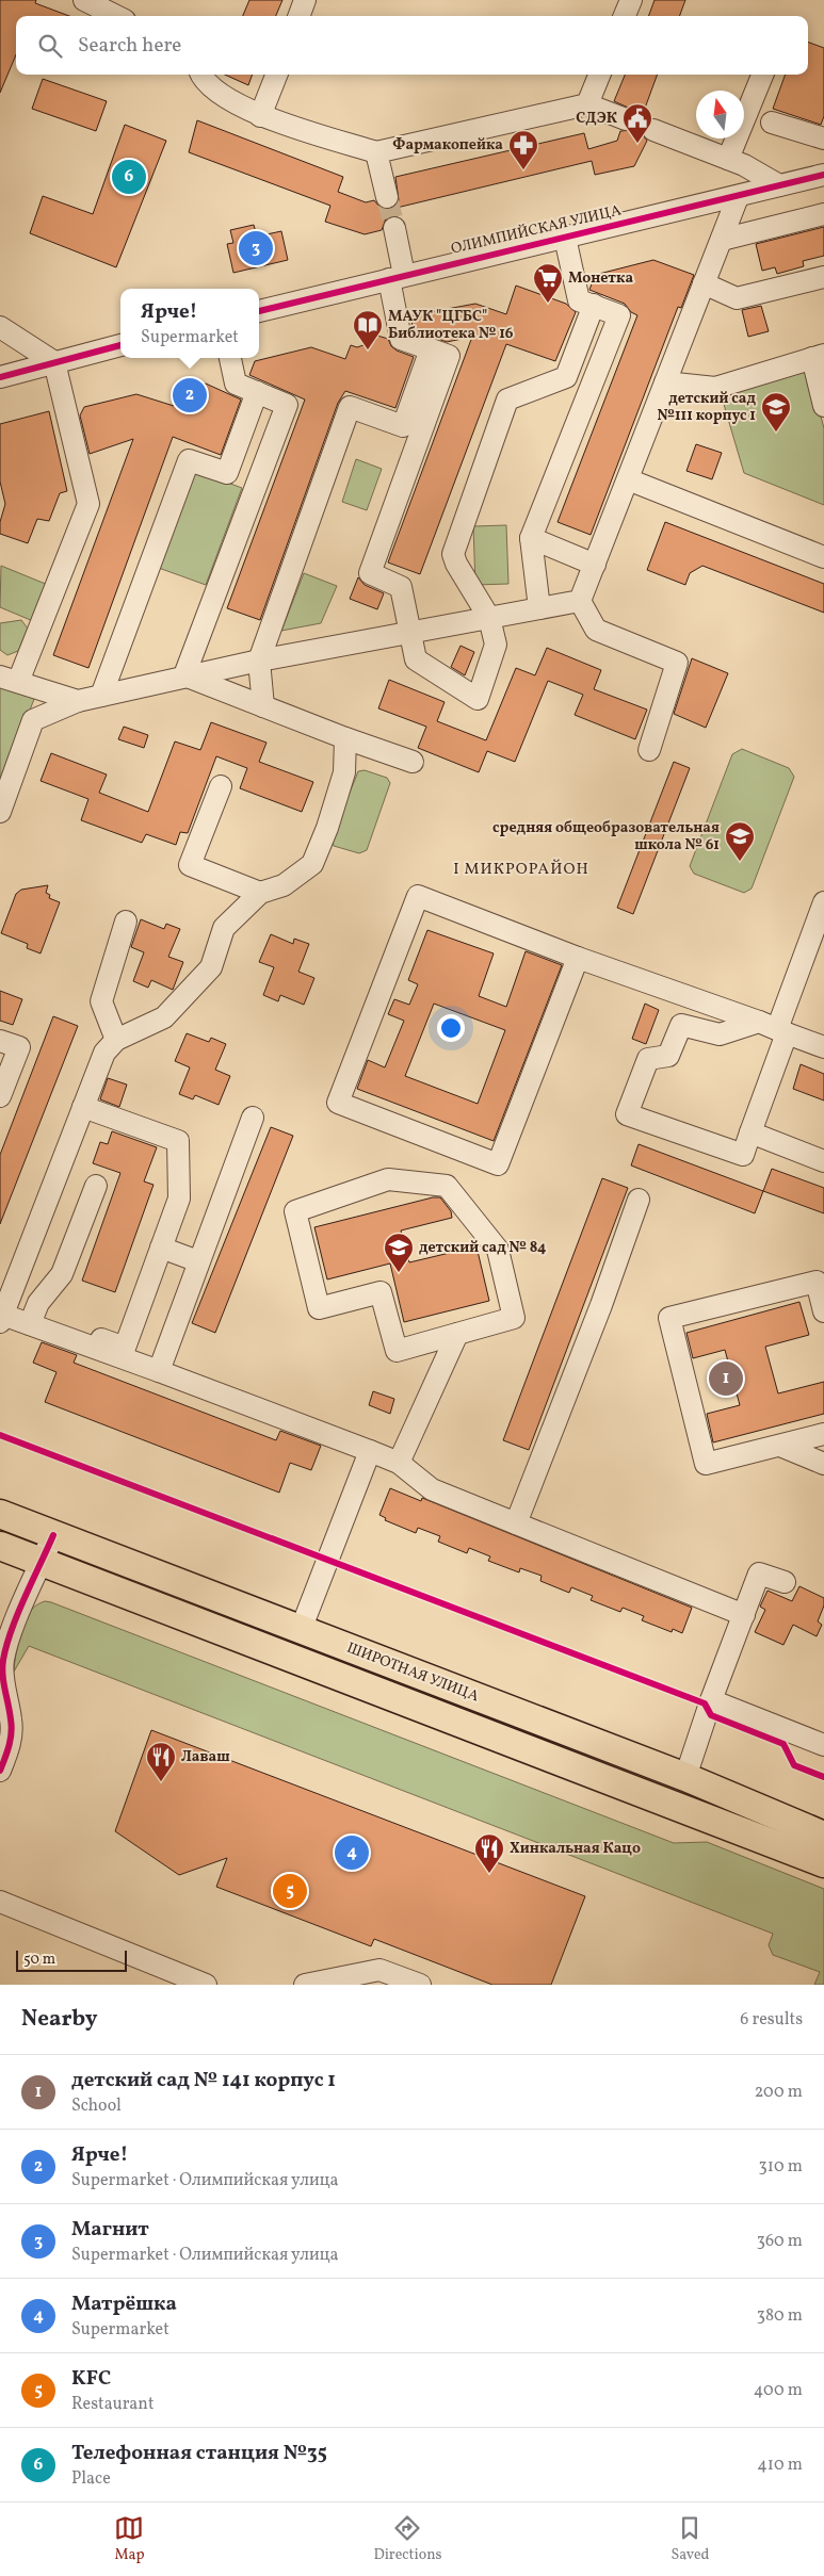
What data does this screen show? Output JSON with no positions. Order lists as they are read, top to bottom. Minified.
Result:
{"streets":{"main road":["ШИРОТНАЯ УЛИЦА"],"street":["ОЛИМПИЙСКАЯ УЛИЦА"]},"districts":["I МИКРОРАЙОН"],"places":{"public building":["СДЭК"],"pharmacy":["Фармакопейка"],"supermarket":["Монетка"],"library":["МАУК \"ЦГБС\" Библиотека № 16"],"school or university":["детский сад №111 корпус 1","средняя общеобразовательная школа № 61","детский сад № 84"],"restaurant":["Лаваш","Хинкальная Кацо"]},"scale_bar":"50 m","north":"top","page":{"search":"Search here","pins":["6","3","2","1","4","5"],"popup":["Ярче!","Supermarket"],"scale":"50 m","heading":["Nearby","6 results"],"list":[{"mark":"1","name":"детский сад № 141 корпус 1","note":"School","value":"200 m"},{"mark":"2","name":"Ярче!","note":"Supermarket · Олимпийская улица","value":"310 m"},{"mark":"3","name":"Магнит","note":"Supermarket · Олимпийская улица","value":"360 m"},{"mark":"4","name":"Матрёшка","note":"Supermarket","value":"380 m"},{"mark":"5","name":"KFC","note":"Restaurant","value":"400 m"},{"mark":"6","name":"Телефонная станция №35","note":"Place","value":"410 m"}],"nav":["Map","Directions","Saved"]}}
